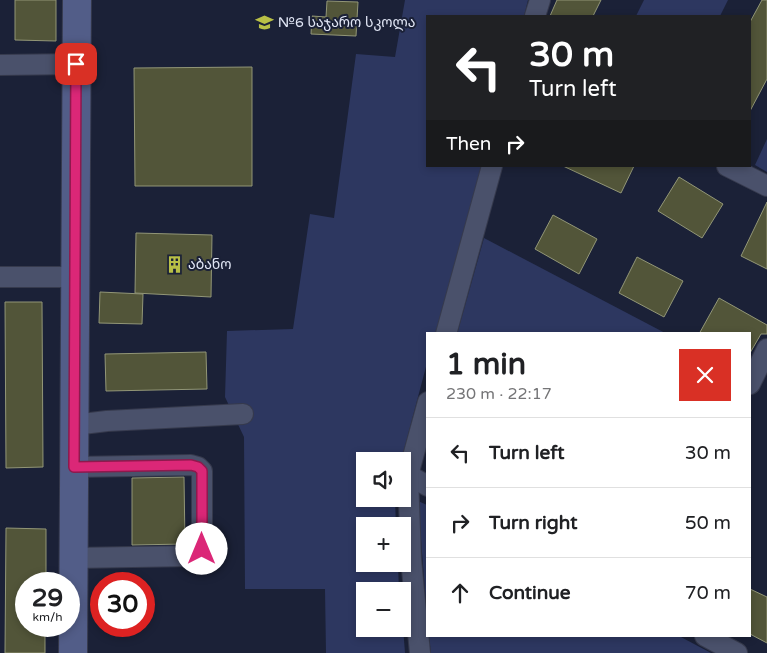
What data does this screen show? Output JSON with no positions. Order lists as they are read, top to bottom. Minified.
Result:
{"places":{"school or university":["№6 საჯარო სკოლა"],"building":["აბანო"]},"page":{"turn":["30 m","Turn left"],"then":"Then","heading":["1 min","230 m · 22:17"],"list":[{"name":"Turn left","value":"30 m"},{"name":"Turn right","value":"50 m"},{"name":"Continue","value":"70 m"}],"map_buttons":["+","−"],"speed":"29 km/h","limit":"30"}}
